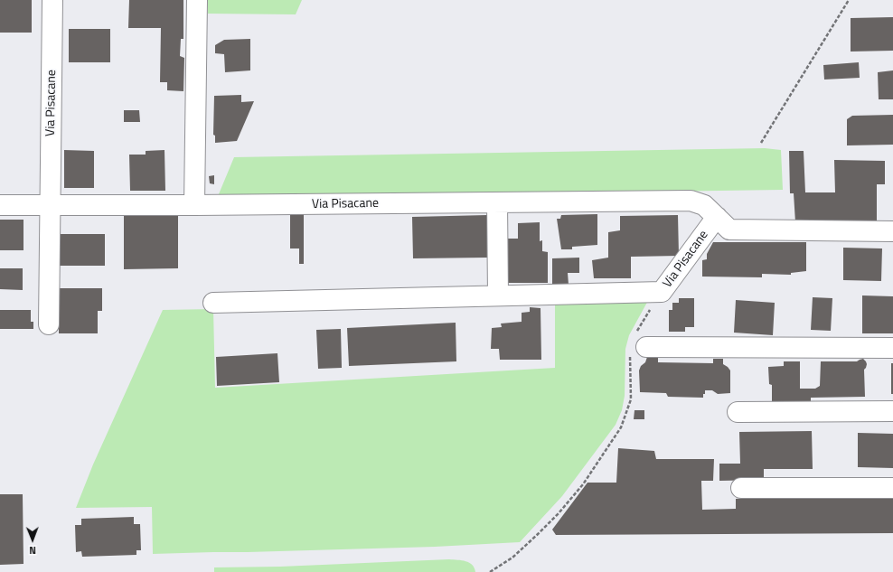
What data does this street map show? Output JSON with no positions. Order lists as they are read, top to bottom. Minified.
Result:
{"streets":{"street":["Via Pisacane"]},"north":"bottom"}
